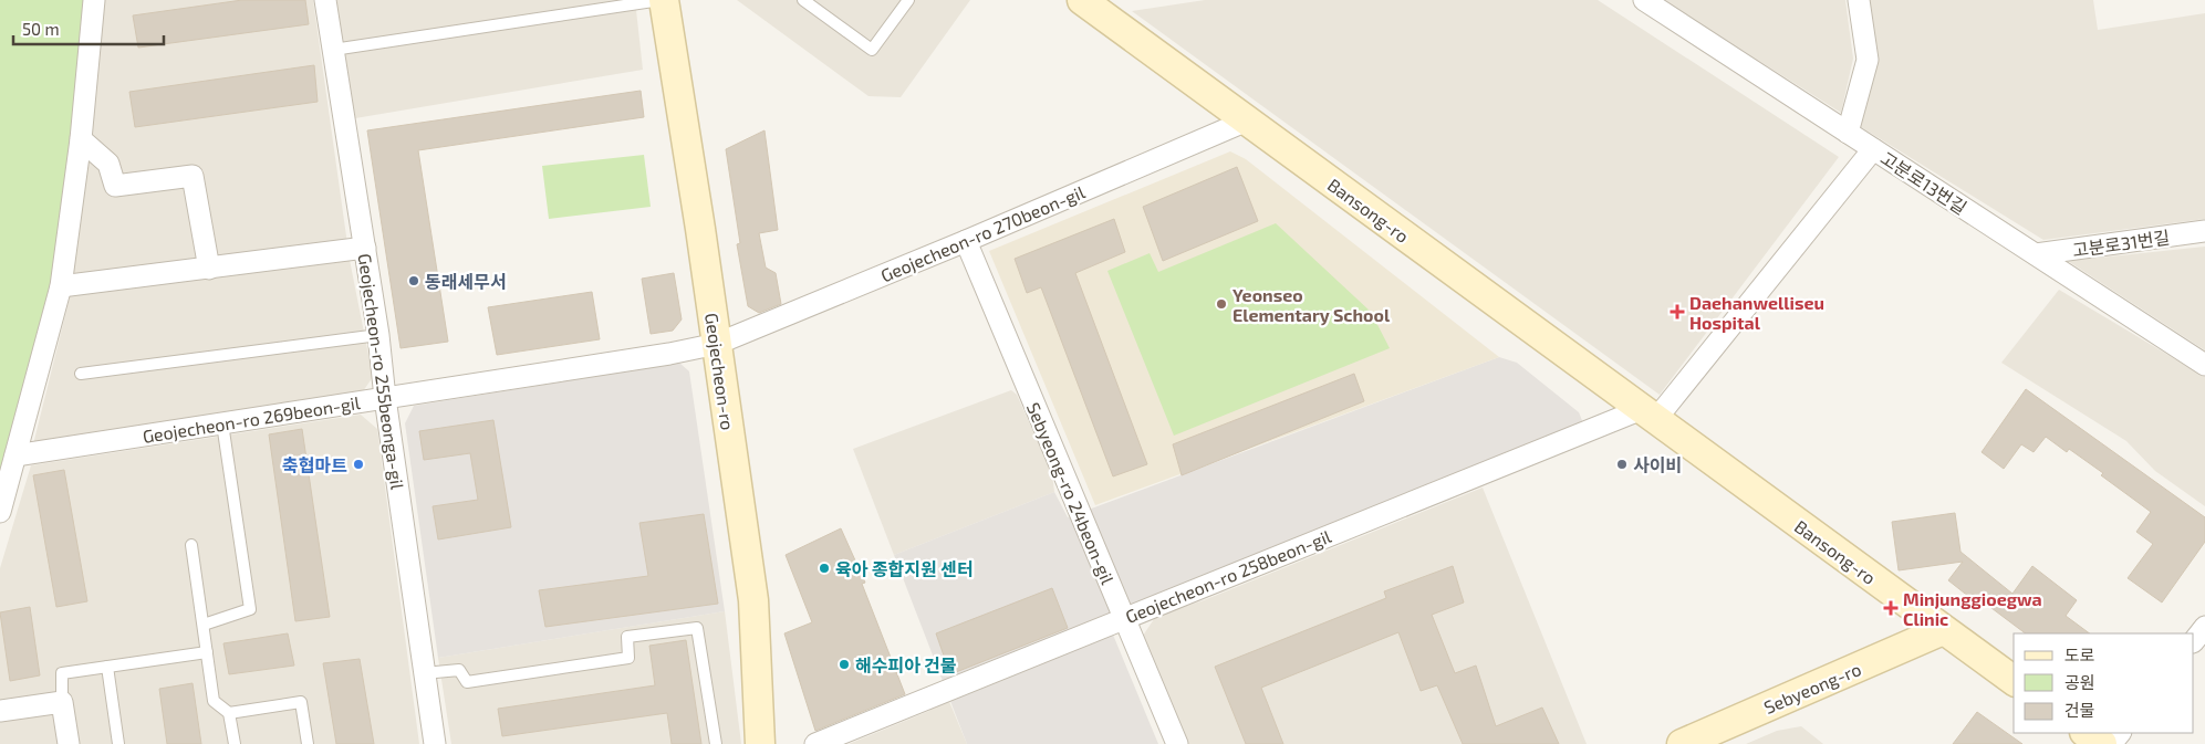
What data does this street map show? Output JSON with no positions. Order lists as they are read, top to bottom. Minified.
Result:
{"streets":{"main road":["Bansong-ro","Geojecheon-ro","Sebyeong-ro"],"street":["고분로13번길","Geojecheon-ro 270beon-gil","고분로31번길","Geojecheon-ro 255beonga-gil","Geojecheon-ro 269beon-gil","Sebyeong-ro 24beon-gil","Geojecheon-ro 258beon-gil"]},"crossings":[["고분로13번길","고분로31번길"],["Bansong-ro","Geojecheon-ro 270beon-gil"],["Bansong-ro","Geojecheon-ro 258beon-gil"],["Bansong-ro","Sebyeong-ro"],["Geojecheon-ro 270beon-gil","Geojecheon-ro"],["Geojecheon-ro 270beon-gil","Geojecheon-ro 269beon-gil"],["Geojecheon-ro 270beon-gil","Sebyeong-ro 24beon-gil"],["Geojecheon-ro 255beonga-gil","Geojecheon-ro 269beon-gil"],["Geojecheon-ro","Geojecheon-ro 269beon-gil"],["Sebyeong-ro 24beon-gil","Geojecheon-ro 258beon-gil"]],"places":{"other":["동래세무서","Yeonseo Elementary School","축협마트","사이비","육아 종합지원 센터","해수피아 건물"],"health":["Daehanwelliseu Hospital","Minjunggioegwa Clinic"]},"legend":["도로","공원","건물"],"scale_bar":"50 m"}
